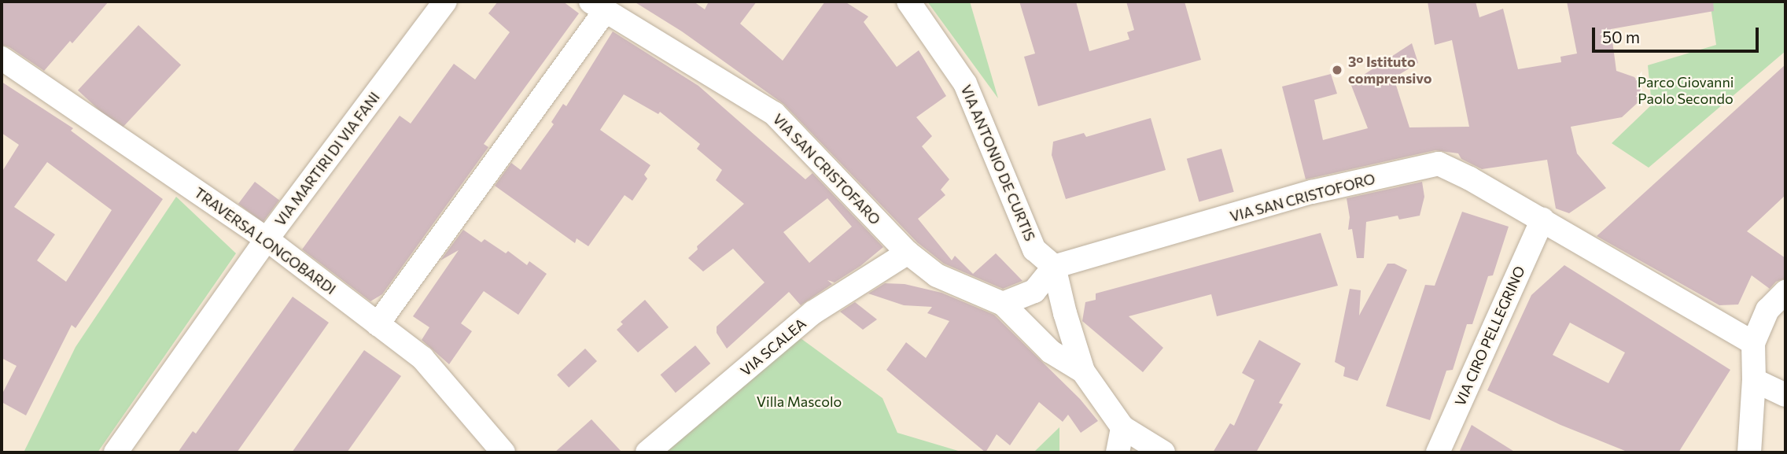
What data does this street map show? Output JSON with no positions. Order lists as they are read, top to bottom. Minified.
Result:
{"streets":{"street":["VIA MARTIRI DI VIA FANI","VIA ANTONIO DE CURTIS","VIA SAN CRISTOFARO","VIA SAN CRISTOFORO","TRAVERSA LONGOBARDI","VIA CIRO PELLEGRINO","VIA SCALEA"]},"crossings":[["VIA MARTIRI DI VIA FANI","TRAVERSA LONGOBARDI"],["VIA ANTONIO DE CURTIS","VIA SAN CRISTOFORO"],["VIA SAN CRISTOFARO","VIA SCALEA"],["VIA SAN CRISTOFORO","VIA CIRO PELLEGRINO"]],"parks":["Parco Giovanni Paolo Secondo","Villa Mascolo"],"places":["3° Istituto comprensivo"],"scale_bar":"50 m"}
